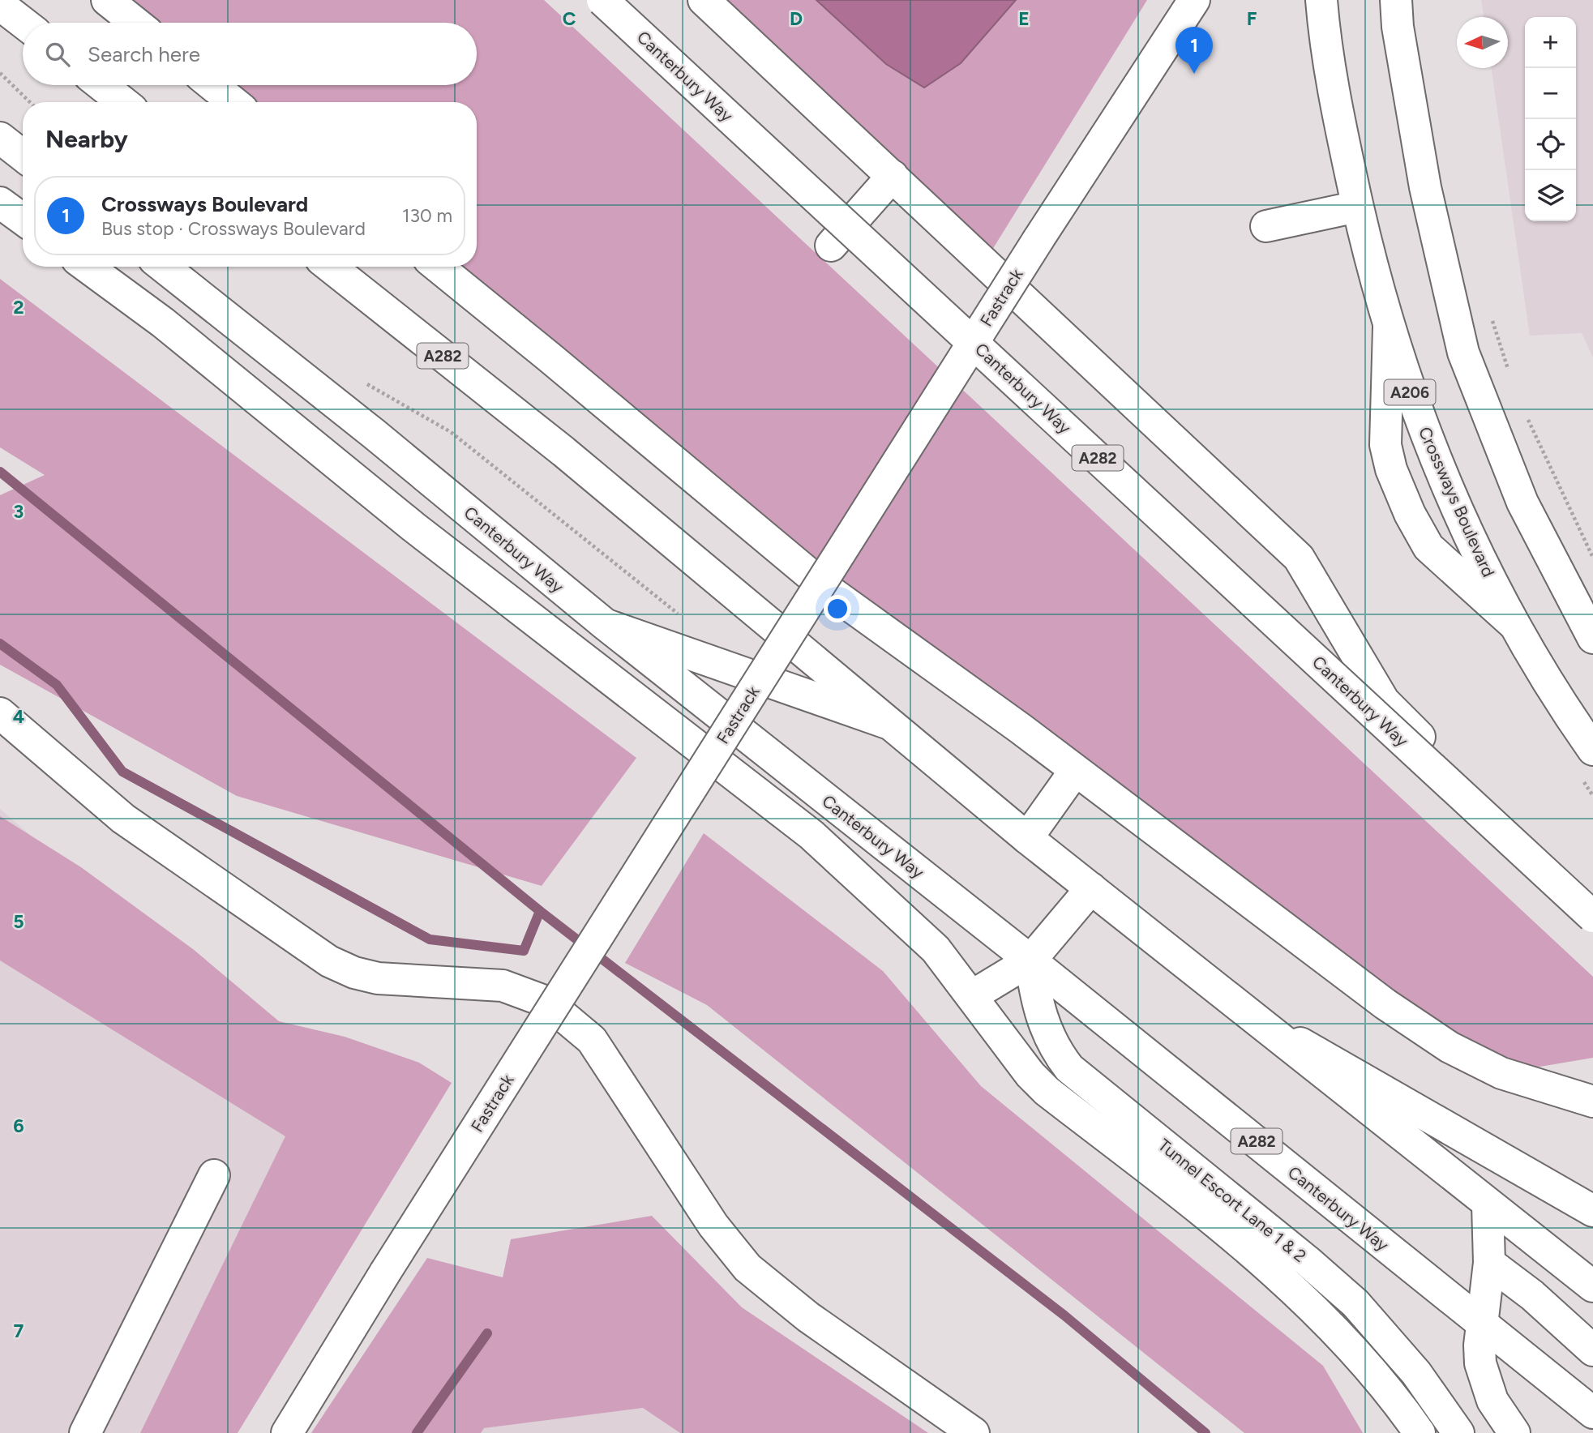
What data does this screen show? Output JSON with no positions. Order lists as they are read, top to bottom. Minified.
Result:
{"streets":{"main road":["Canterbury Way","Fastrack","A282","A206","Crossways Boulevard","Tunnel Escort Lane 1 & 2"]},"crossings":[["Canterbury Way","Tunnel Escort Lane 1 & 2"]],"north":"left","page":{"map_buttons":["+","−"],"search":"Search here","pins":"1","heading":"Nearby","list":[{"mark":"1","name":"Crossways Boulevard","note":"Bus stop · Crossways Boulevard","value":"130 m"}]},"grid":{"columns":["C","D","E","F"],"rows":["2","3","4","5","6","7"]}}
